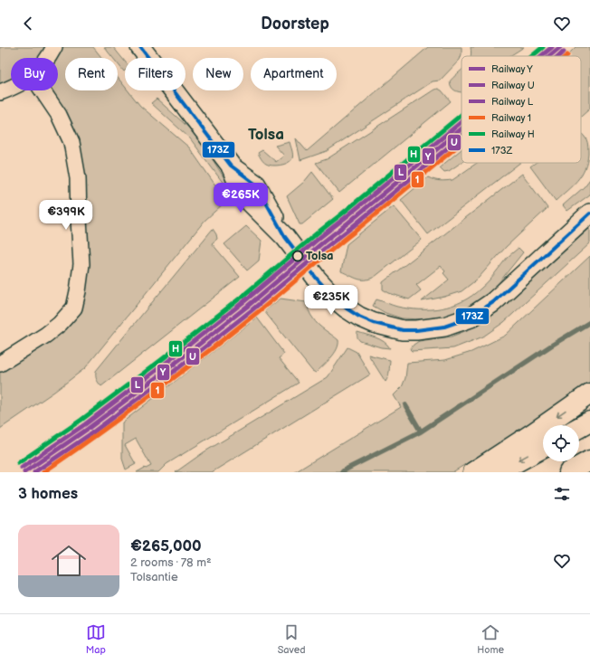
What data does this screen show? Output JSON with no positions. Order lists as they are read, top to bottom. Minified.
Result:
{"districts":["Tolsa"],"places":["Tolsa"],"lines":["rail line Y","rail line L","rail line H","transit line 173Z","rail line U","rail line 1"],"legend":["Railway Y","Railway U","Railway L","Railway 1","Railway H","173Z"],"page":{"header":"Doorstep","chip":["Buy","Rent","Filters","New","Apartment"],"price":["€265K","€399K","€235K"],"heading":"3 homes","list":[{"name":"€265,000","note":"2 rooms · 78 m² · Tolsantie"}],"tabs":["Map","Saved","Home"]}}
